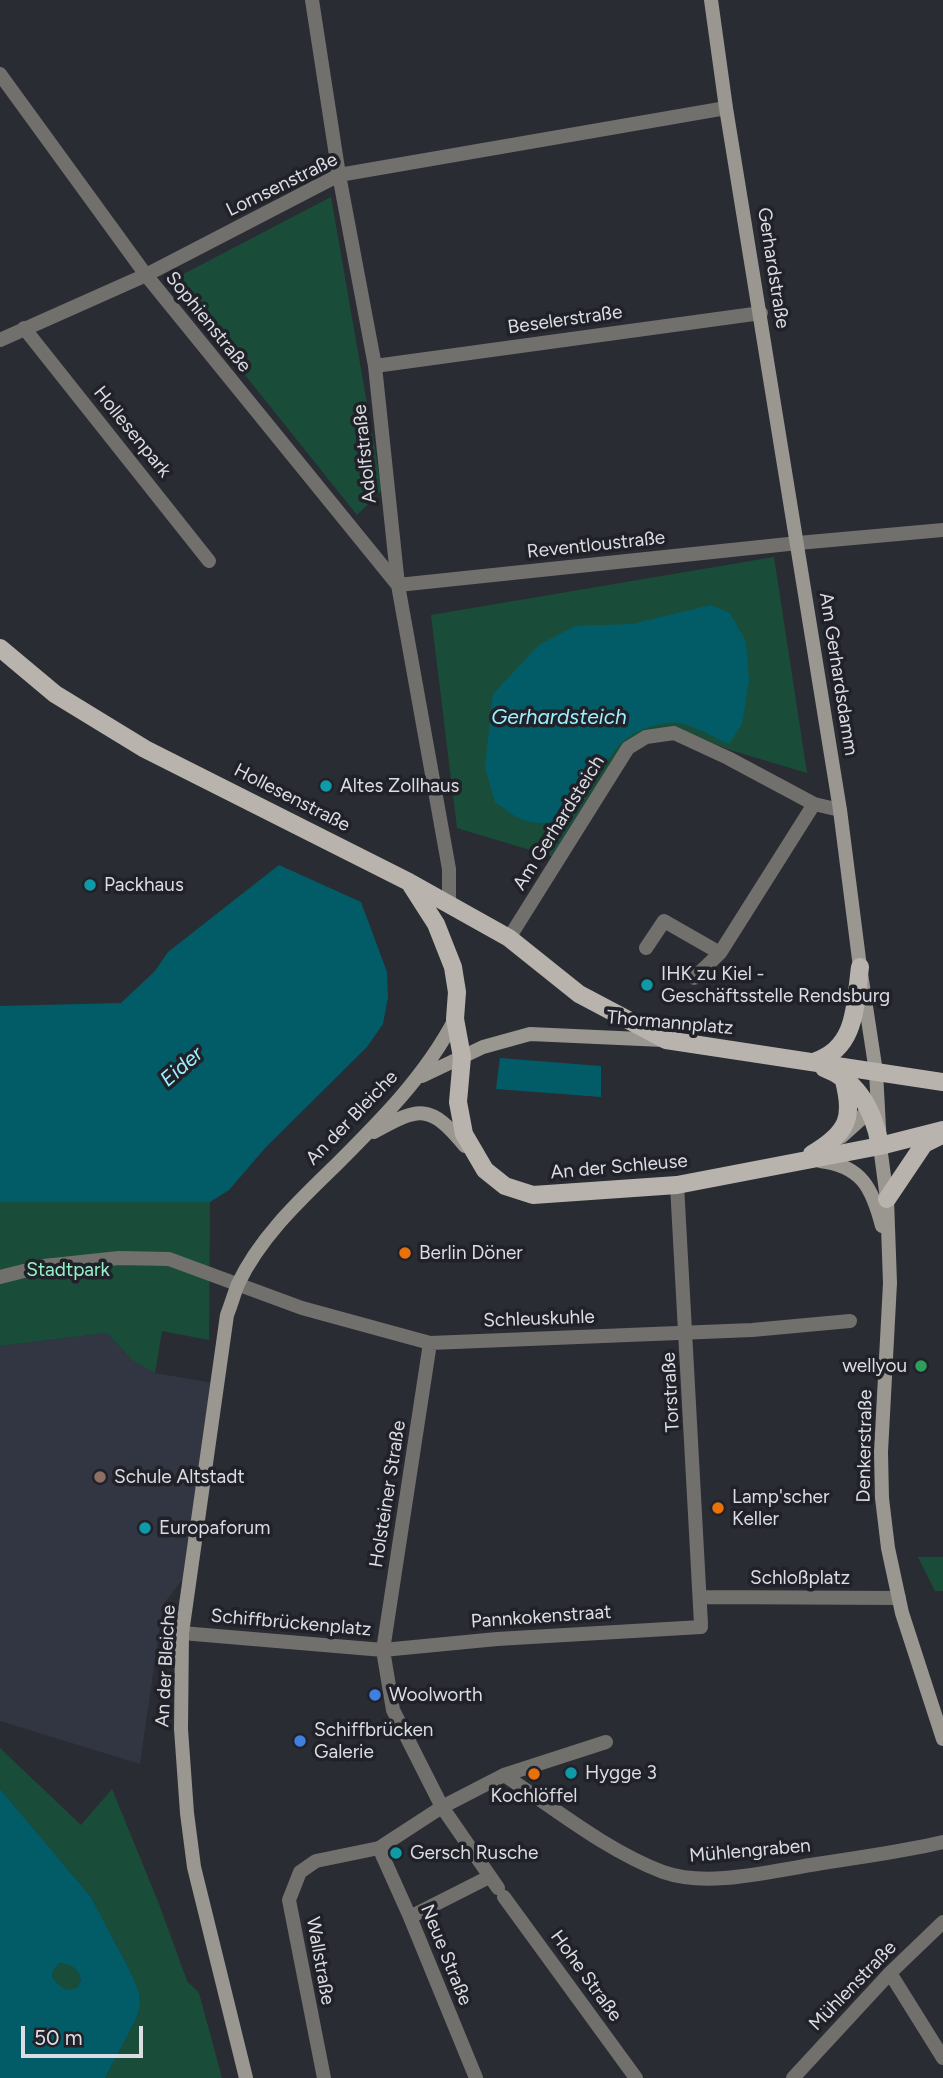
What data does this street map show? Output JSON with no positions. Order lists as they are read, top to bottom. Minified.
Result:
{"streets":{"main road":["Gerhardstraße","Am Gerhardsdamm","Hollesenstraße","Thormannplatz","An der Bleiche","An der Schleuse","Denkerstraße"],"street":["Lornsenstraße","Beselerstraße","Sophienstraße","Hollesenpark","Adolfstraße","Reventloustraße","Am Gerhardsteich","Schleuskuhle","Torstraße","Holsteiner Straße","Schloßplatz","Pannkokenstraat","Schiffbrückenplatz","Mühlengraben","Neue Straße","Wallstraße","Hohe Straße","Mühlenstraße"]},"crossings":[["Lornsenstraße","Gerhardstraße"],["Lornsenstraße","Sophienstraße"],["Lornsenstraße","Hollesenpark"],["Lornsenstraße","Adolfstraße"],["Gerhardstraße","Beselerstraße"],["Gerhardstraße","Reventloustraße"],["Gerhardstraße","Am Gerhardsdamm"],["Beselerstraße","Adolfstraße"],["Sophienstraße","Adolfstraße"],["Sophienstraße","Reventloustraße"],["Adolfstraße","Reventloustraße"],["Adolfstraße","Hollesenstraße"],["Reventloustraße","Am Gerhardsdamm"],["Am Gerhardsdamm","Am Gerhardsteich"],["Hollesenstraße","Am Gerhardsteich"],["Hollesenstraße","Thormannplatz"],["Thormannplatz","An der Bleiche"],["Thormannplatz","An der Schleuse"],["An der Bleiche","An der Schleuse"],["An der Bleiche","Schleuskuhle"],["An der Bleiche","Schiffbrückenplatz"],["An der Schleuse","Torstraße"],["An der Schleuse","Denkerstraße"],["Schleuskuhle","Torstraße"],["Schleuskuhle","Holsteiner Straße"],["Torstraße","Schloßplatz"],["Torstraße","Pannkokenstraat"],["Denkerstraße","Schloßplatz"],["Holsteiner Straße","Pannkokenstraat"],["Holsteiner Straße","Schiffbrückenplatz"],["Schloßplatz","Pannkokenstraat"],["Pannkokenstraat","Schiffbrückenplatz"],["Schiffbrückenplatz","Hohe Straße"],["Neue Straße","Wallstraße"]],"water":["Gerhardsteich","Eider"],"parks":["Stadtpark"],"places":["Altes Zollhaus","Packhaus","IHK zu Kiel - Geschäftsstelle Rendsburg","Berlin Döner","wellyou","Schule Altstadt","Lamp'scher Keller","Europaforum","Woolworth","Schiffbrücken Galerie","Hygge 3","Kochlöffel","Gersch Rusche"],"scale_bar":"50 m"}
